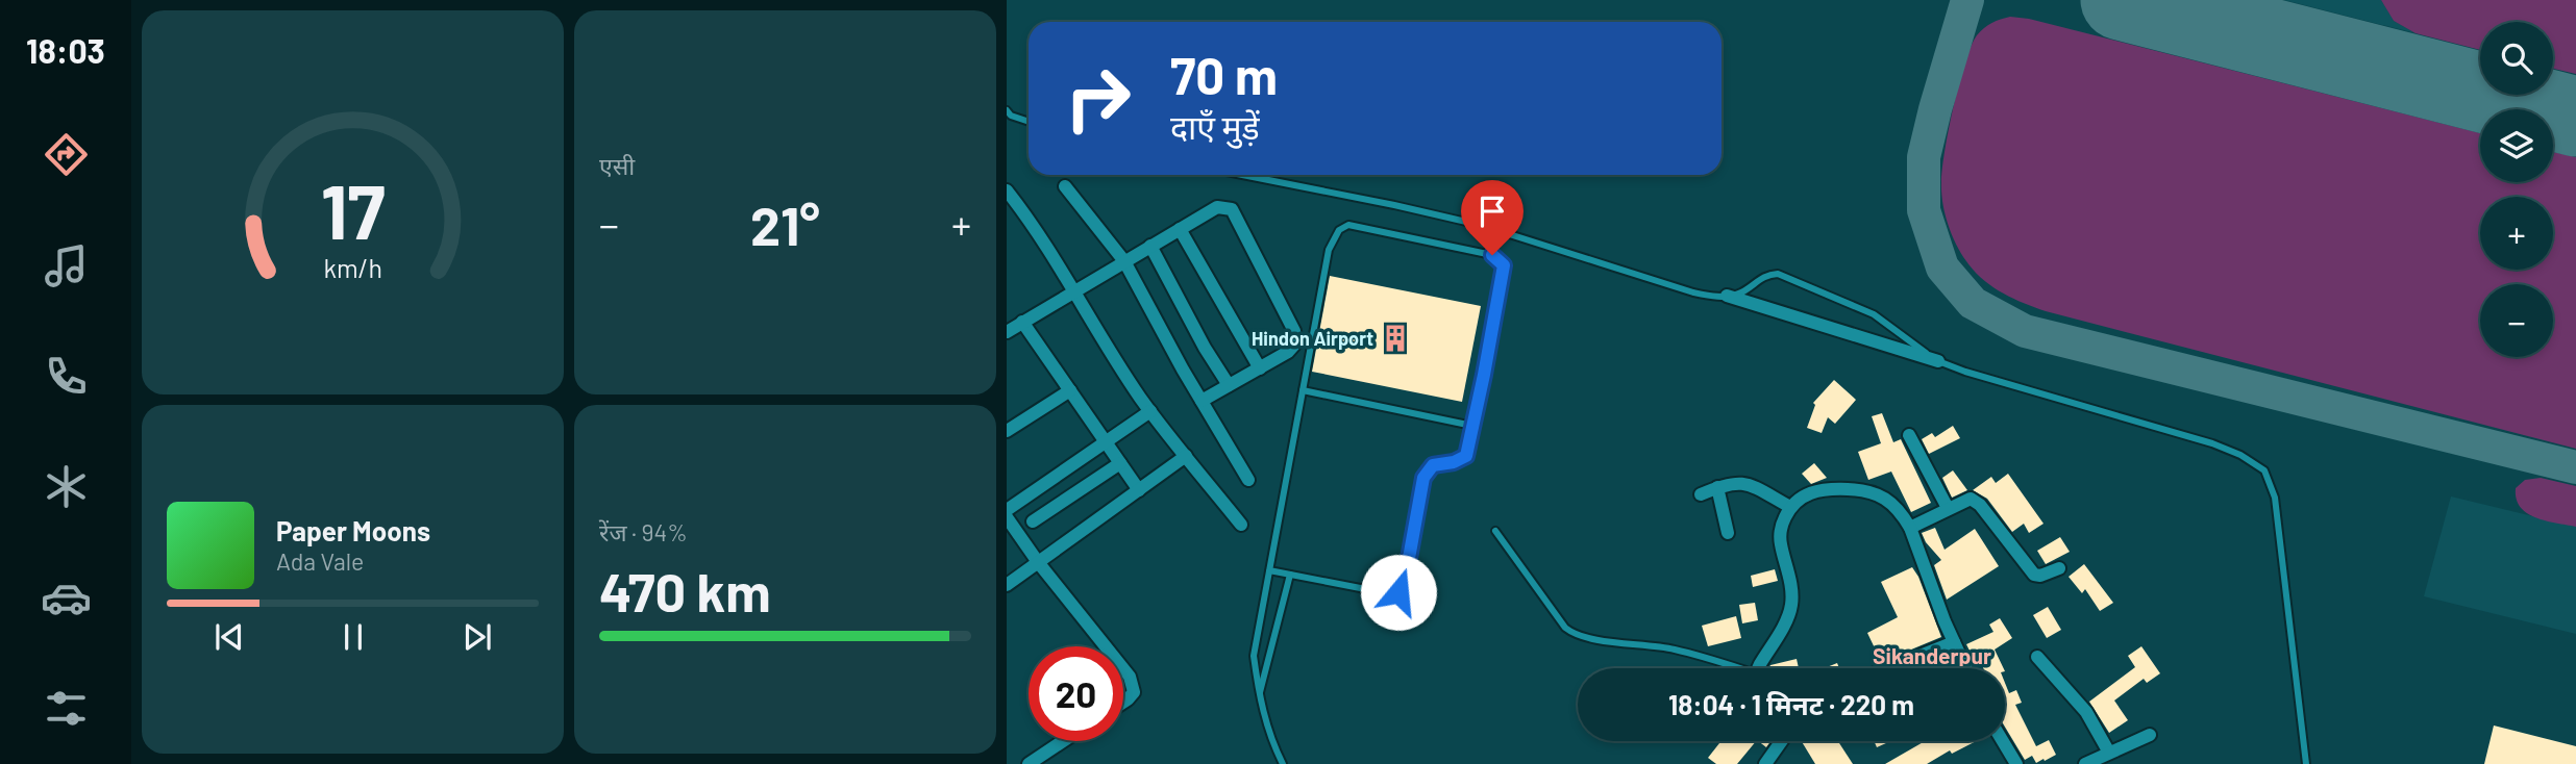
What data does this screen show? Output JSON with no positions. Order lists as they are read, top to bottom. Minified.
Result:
{"districts":["Sikanderpur"],"places":{"building":["Hindon Airport"]},"page":{"tabs":"18:03","tile":["एसी",["रेंज · 94%","470 km"]],"map_buttons":["+","−"],"turn":["70 m","दाएँ मुड़ें"],"heat":["−","21°","+"],"song":["Paper Moons","Ada Vale"],"limit":"20","trip":"18:04 · 1 मिनट · 220 m","gauge":["17","km/h"]}}
